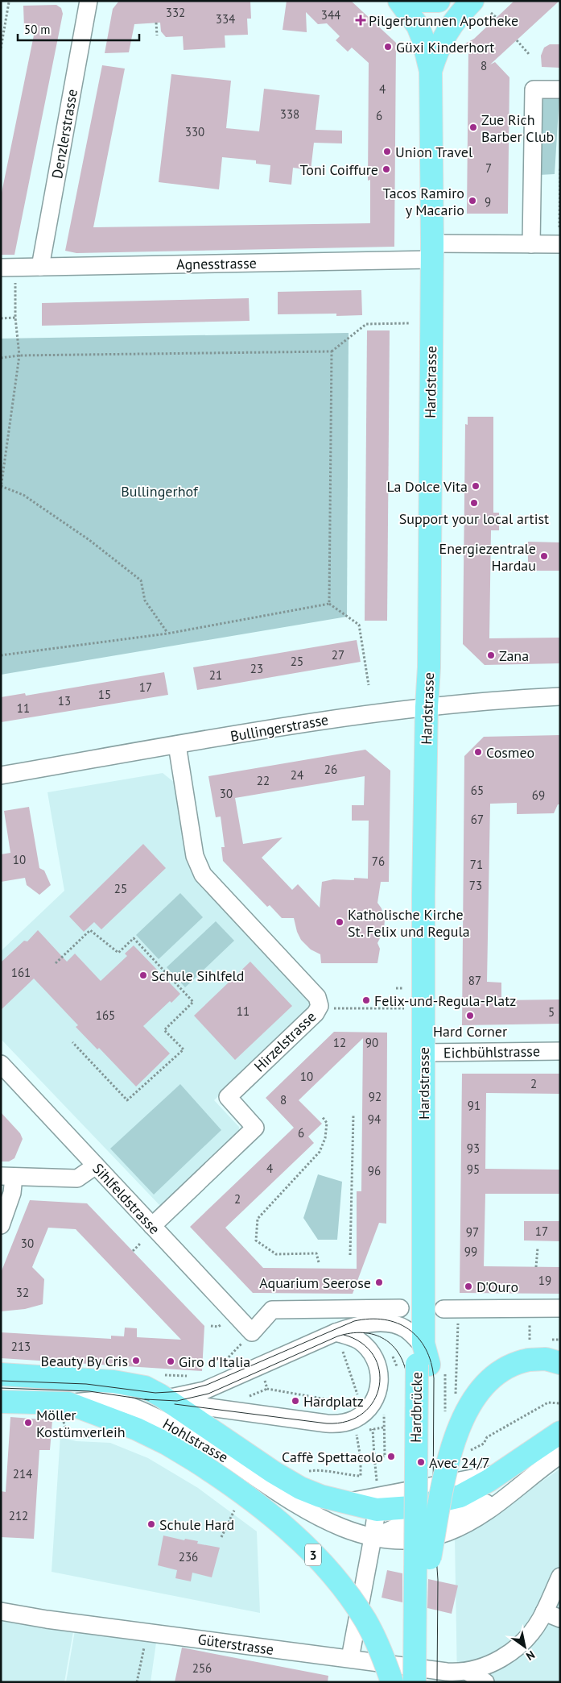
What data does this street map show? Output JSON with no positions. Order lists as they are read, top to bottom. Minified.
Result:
{"streets":{"main road":["Hardstrasse","Hardbrücke","Hohlstrasse","3"],"street":["Denzlerstrasse","Agnesstrasse","Bullingerstrasse","Hirzelstrasse","Eichbühlstrasse","Sihlfeldstrasse","Güterstrasse"]},"crossings":[["Denzlerstrasse","Agnesstrasse"],["Agnesstrasse","Hardstrasse"],["Hardstrasse","Bullingerstrasse"],["Hardstrasse","Eichbühlstrasse"],["Hardstrasse","Hardbrücke"],["Bullingerstrasse","Hirzelstrasse"],["Hirzelstrasse","Sihlfeldstrasse"],["Hardbrücke","Güterstrasse"],["Hohlstrasse","3"]],"parks":["Bullingerhof"],"places":{"health":["Pilgerbrunnen Apotheke"],"other":["Güxi Kinderhort","Zue Rich Barber Club","Union Travel","Toni Coiffure","Tacos Ramiro y Macario","La Dolce Vita","Support your local artist","Energiezentrale Hardau","Zana","Cosmeo","Katholische Kirche St. Felix und Regula","Schule Sihlfeld","Felix-und-Regula-Platz","Hard Corner","Aquarium Seerose","D'Ouro","Beauty By Cris","Giro d'Italia","Hardplatz","Möller Kostümverleih","Caffè Spettacolo","Avec 24/7","Schule Hard"]},"house_numbers":["332","344","334","8","4","338","6","330","7","9","27","25","23","21","17","15","13","11","26","24","22","65","30","69","67","10","76","71","73","25","161","87","11","5","165","12","90","10","2","92","8","91","94","6","93","4","95","96","2","17","97","30","99","19","32","213","214","212","236","256"],"scale_bar":"50 m","north":"bottom right"}
